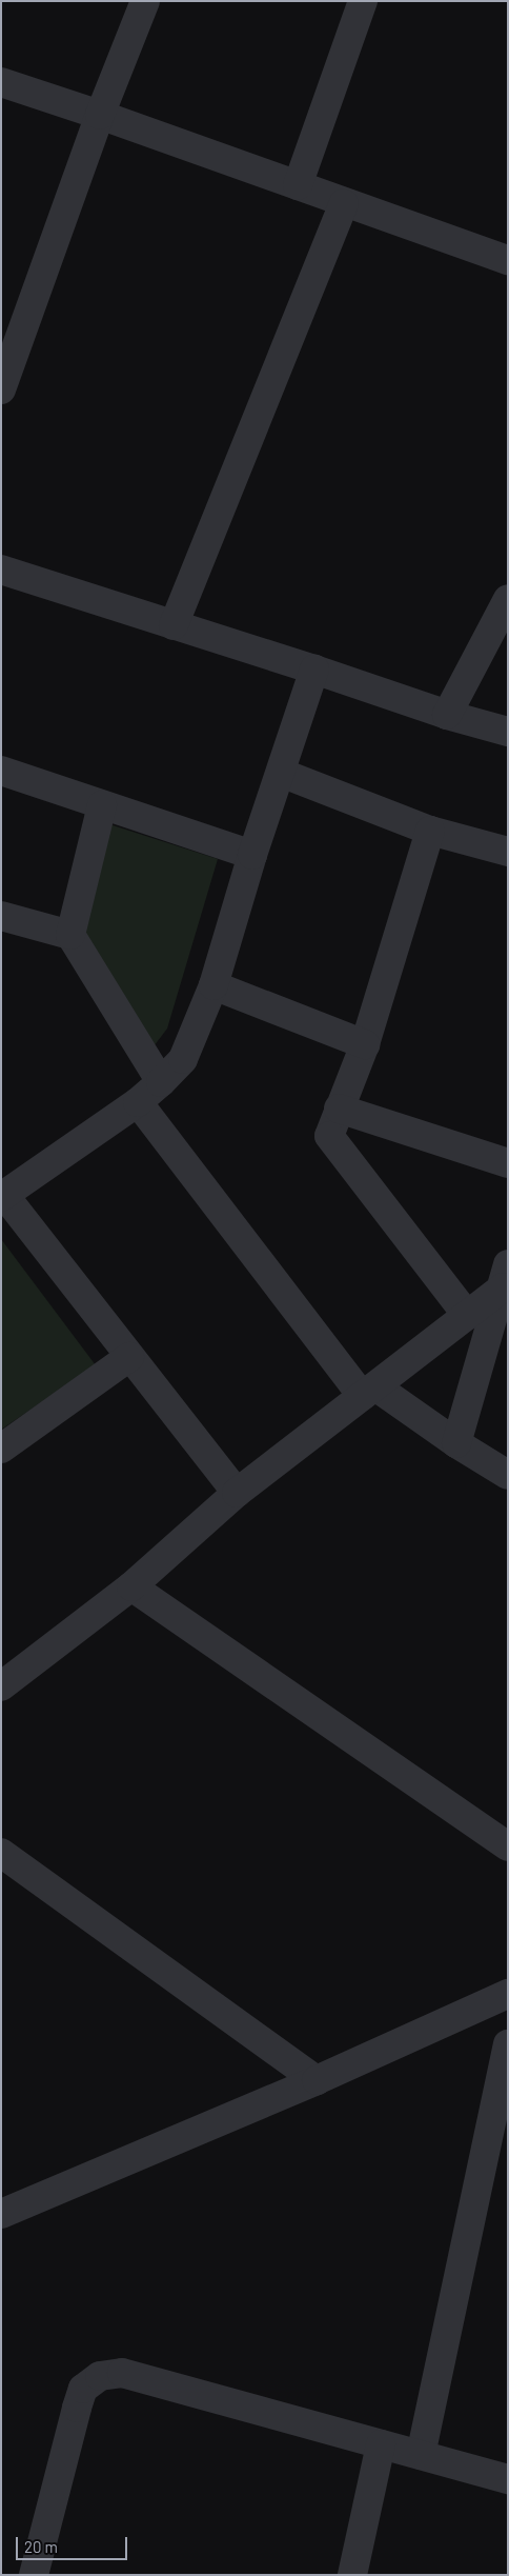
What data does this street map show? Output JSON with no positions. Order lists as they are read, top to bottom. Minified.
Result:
{"scale_bar":"20 m"}
